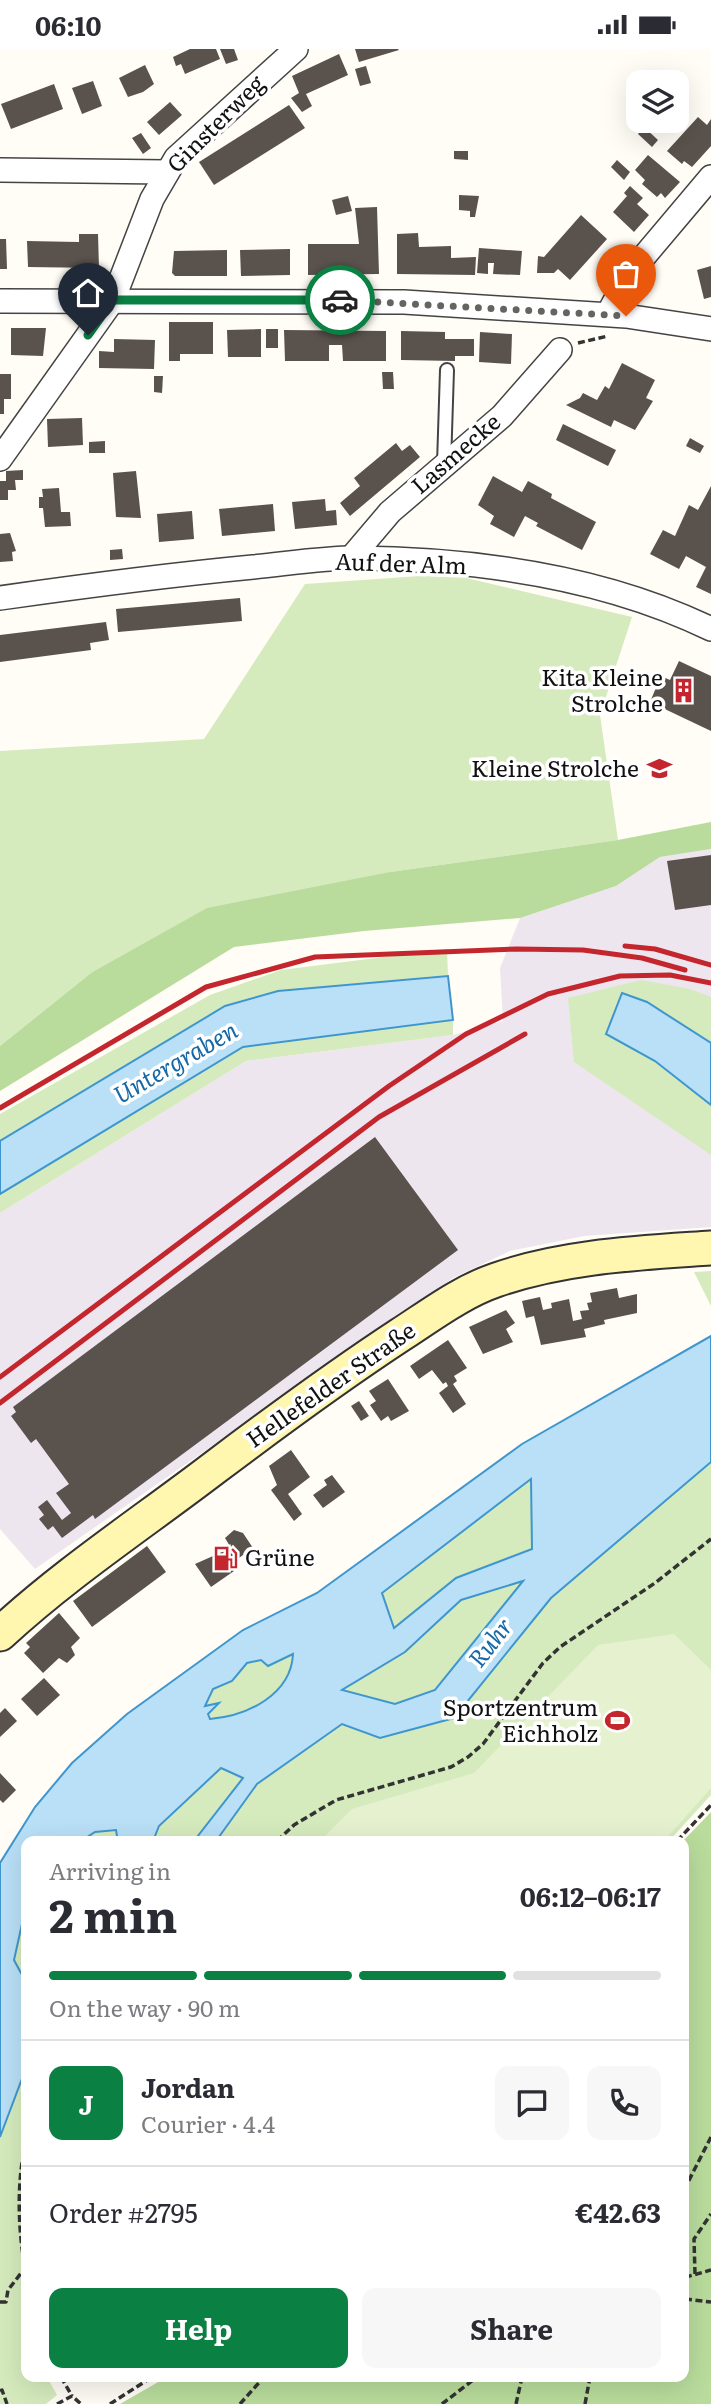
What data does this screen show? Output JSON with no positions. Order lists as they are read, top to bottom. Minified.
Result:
{"streets":{"street":["Ginsterweg","Lasmecke","Auf der Alm","Hellefelder Straße"]},"crossings":[["Lasmecke","Auf der Alm"]],"water":["Untergraben","Ruhr"],"places":{"building":["Kita Kleine Strolche"],"school or university":["Kleine Strolche"],"fuel station":["Grüne"],"sports":["Sportzentrum Eichholz"]},"page":{"status":"06:10","heading":["2 min","Arriving in","06:12–06:17"],"panel":["Jordan","Courier · 4.4","Order #2795","€42.63"],"bar":"On the way · 90 m","round":"J","buttons":["Help","Share"]}}
